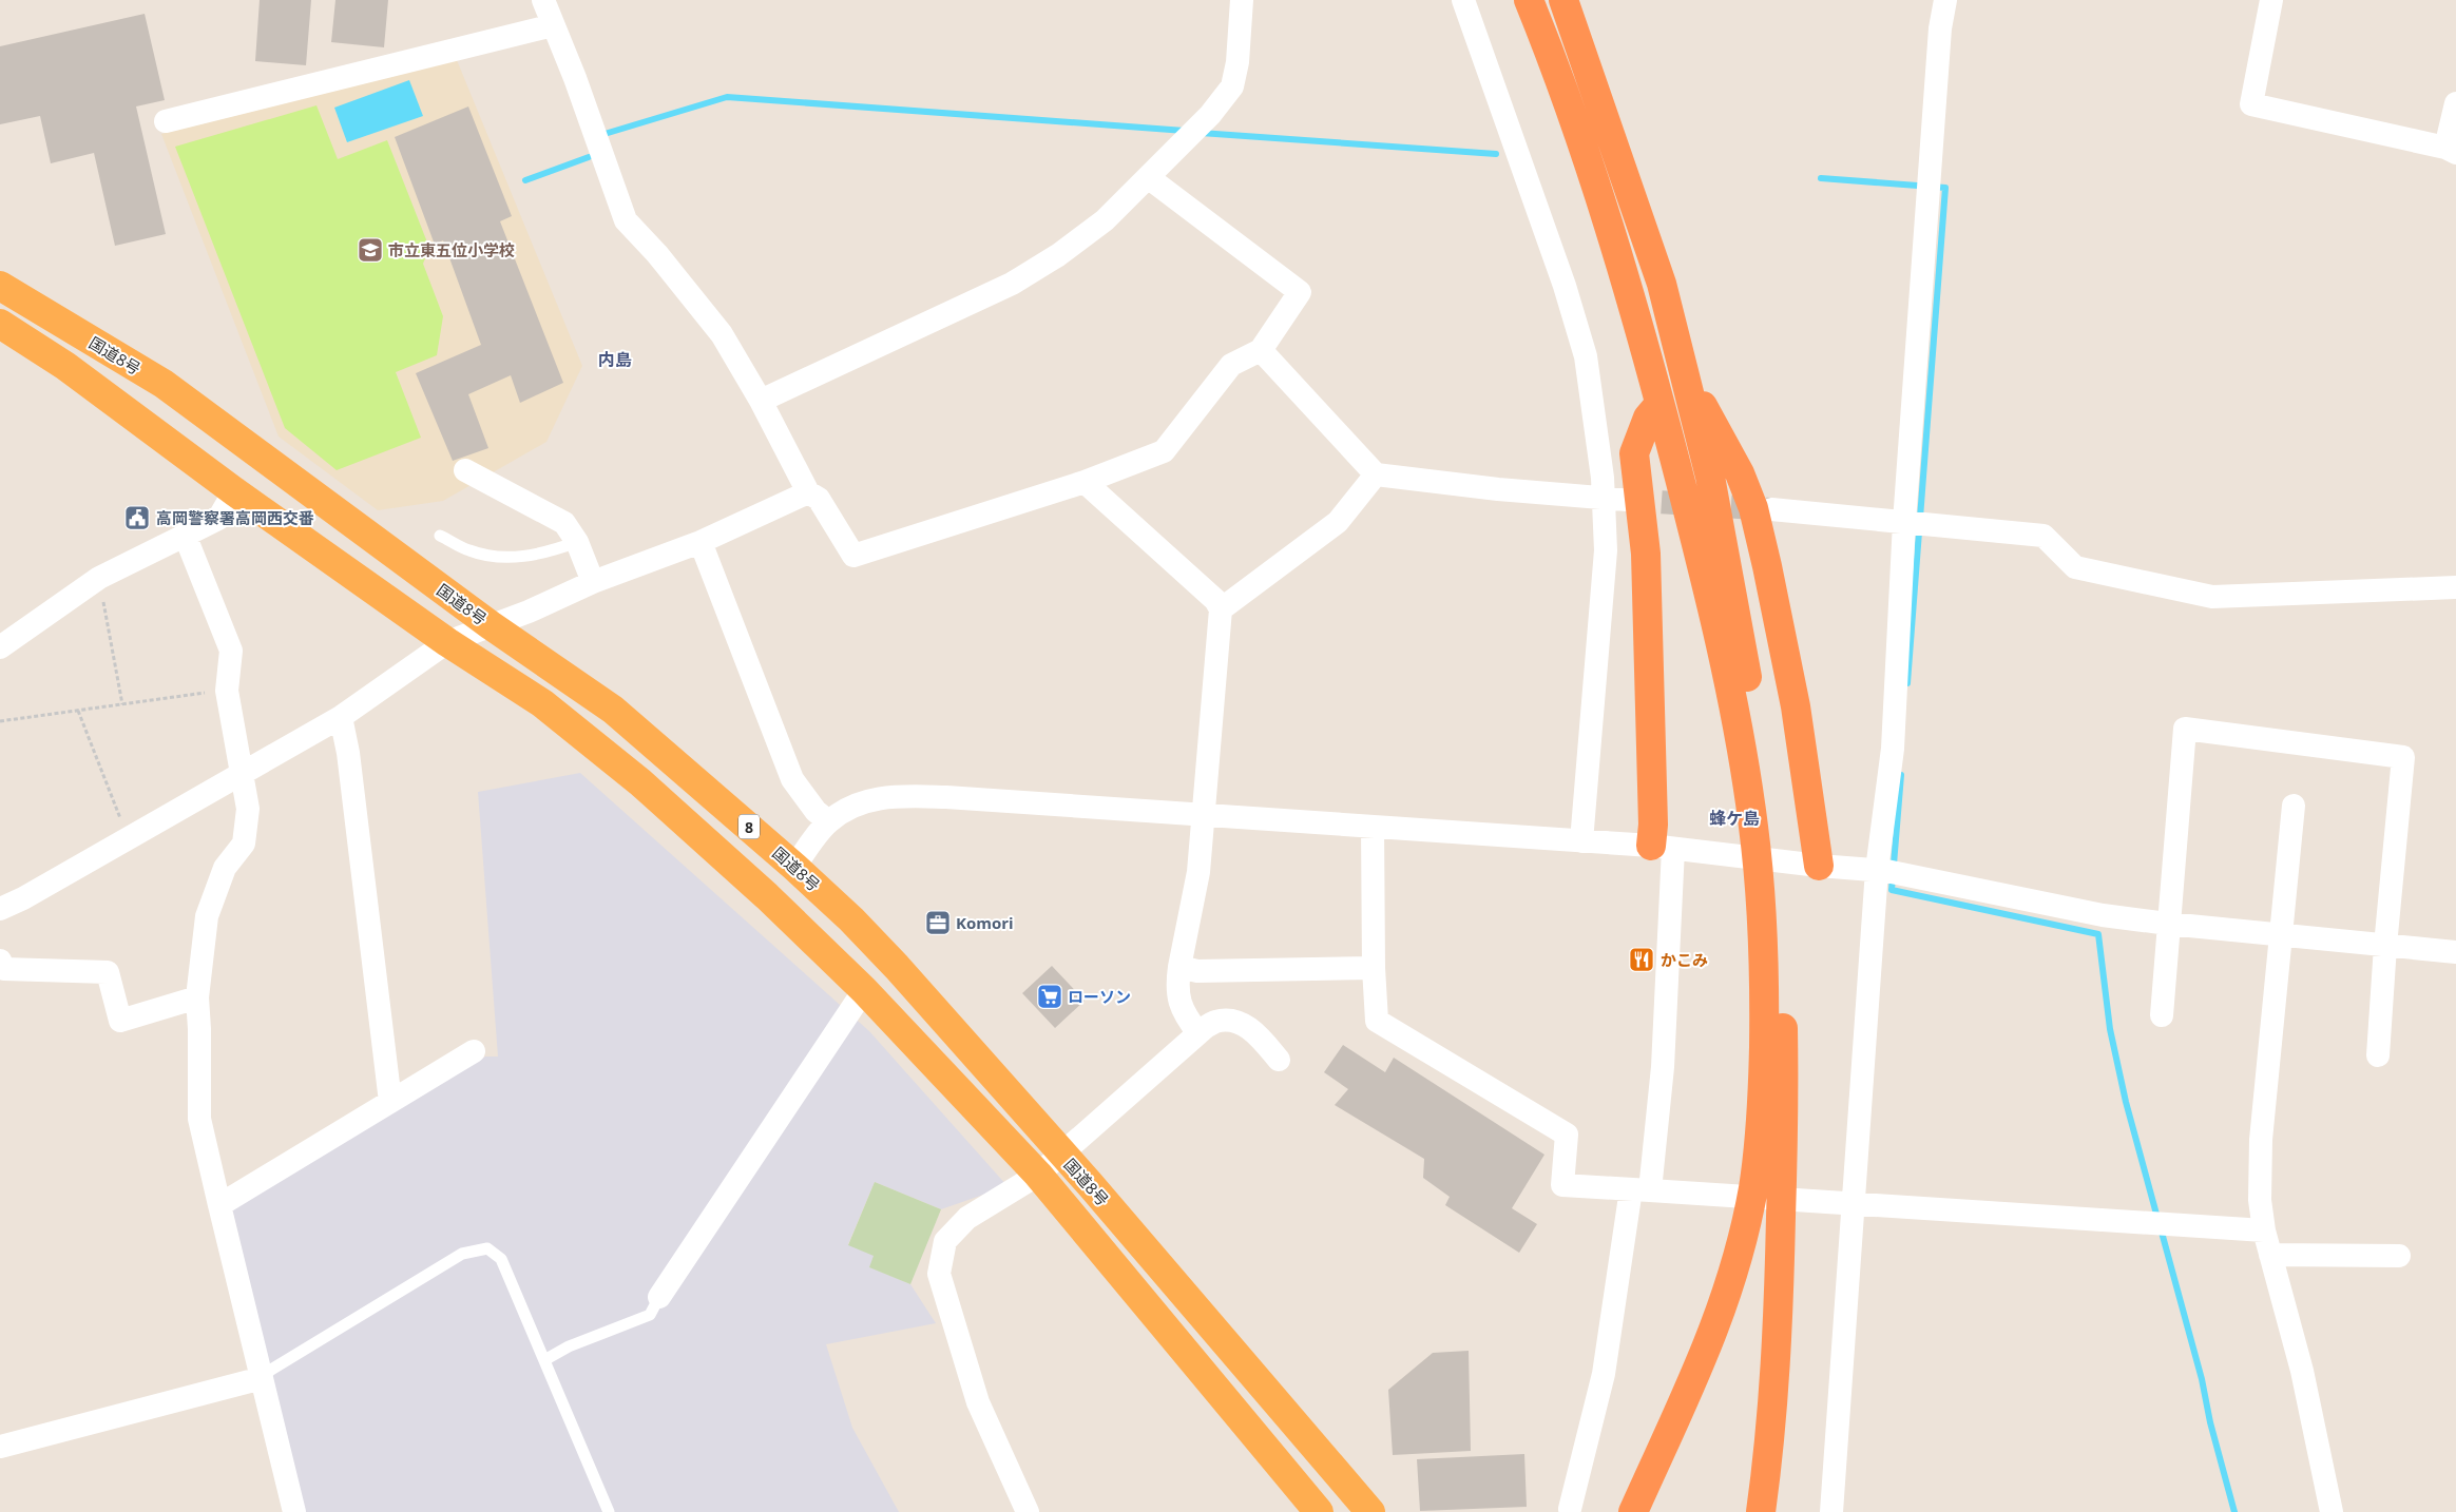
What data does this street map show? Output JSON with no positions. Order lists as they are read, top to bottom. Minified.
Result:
{"streets":{"highway":["国道8号","8"]},"districts":["内島","蜂ケ島"],"places":{"school or university":["市立東五位小学校"],"public building":["高岡警察署高岡西交番"],"office":["Komori"],"restaurant":["かこみ"],"supermarket":["ローソン"]}}
